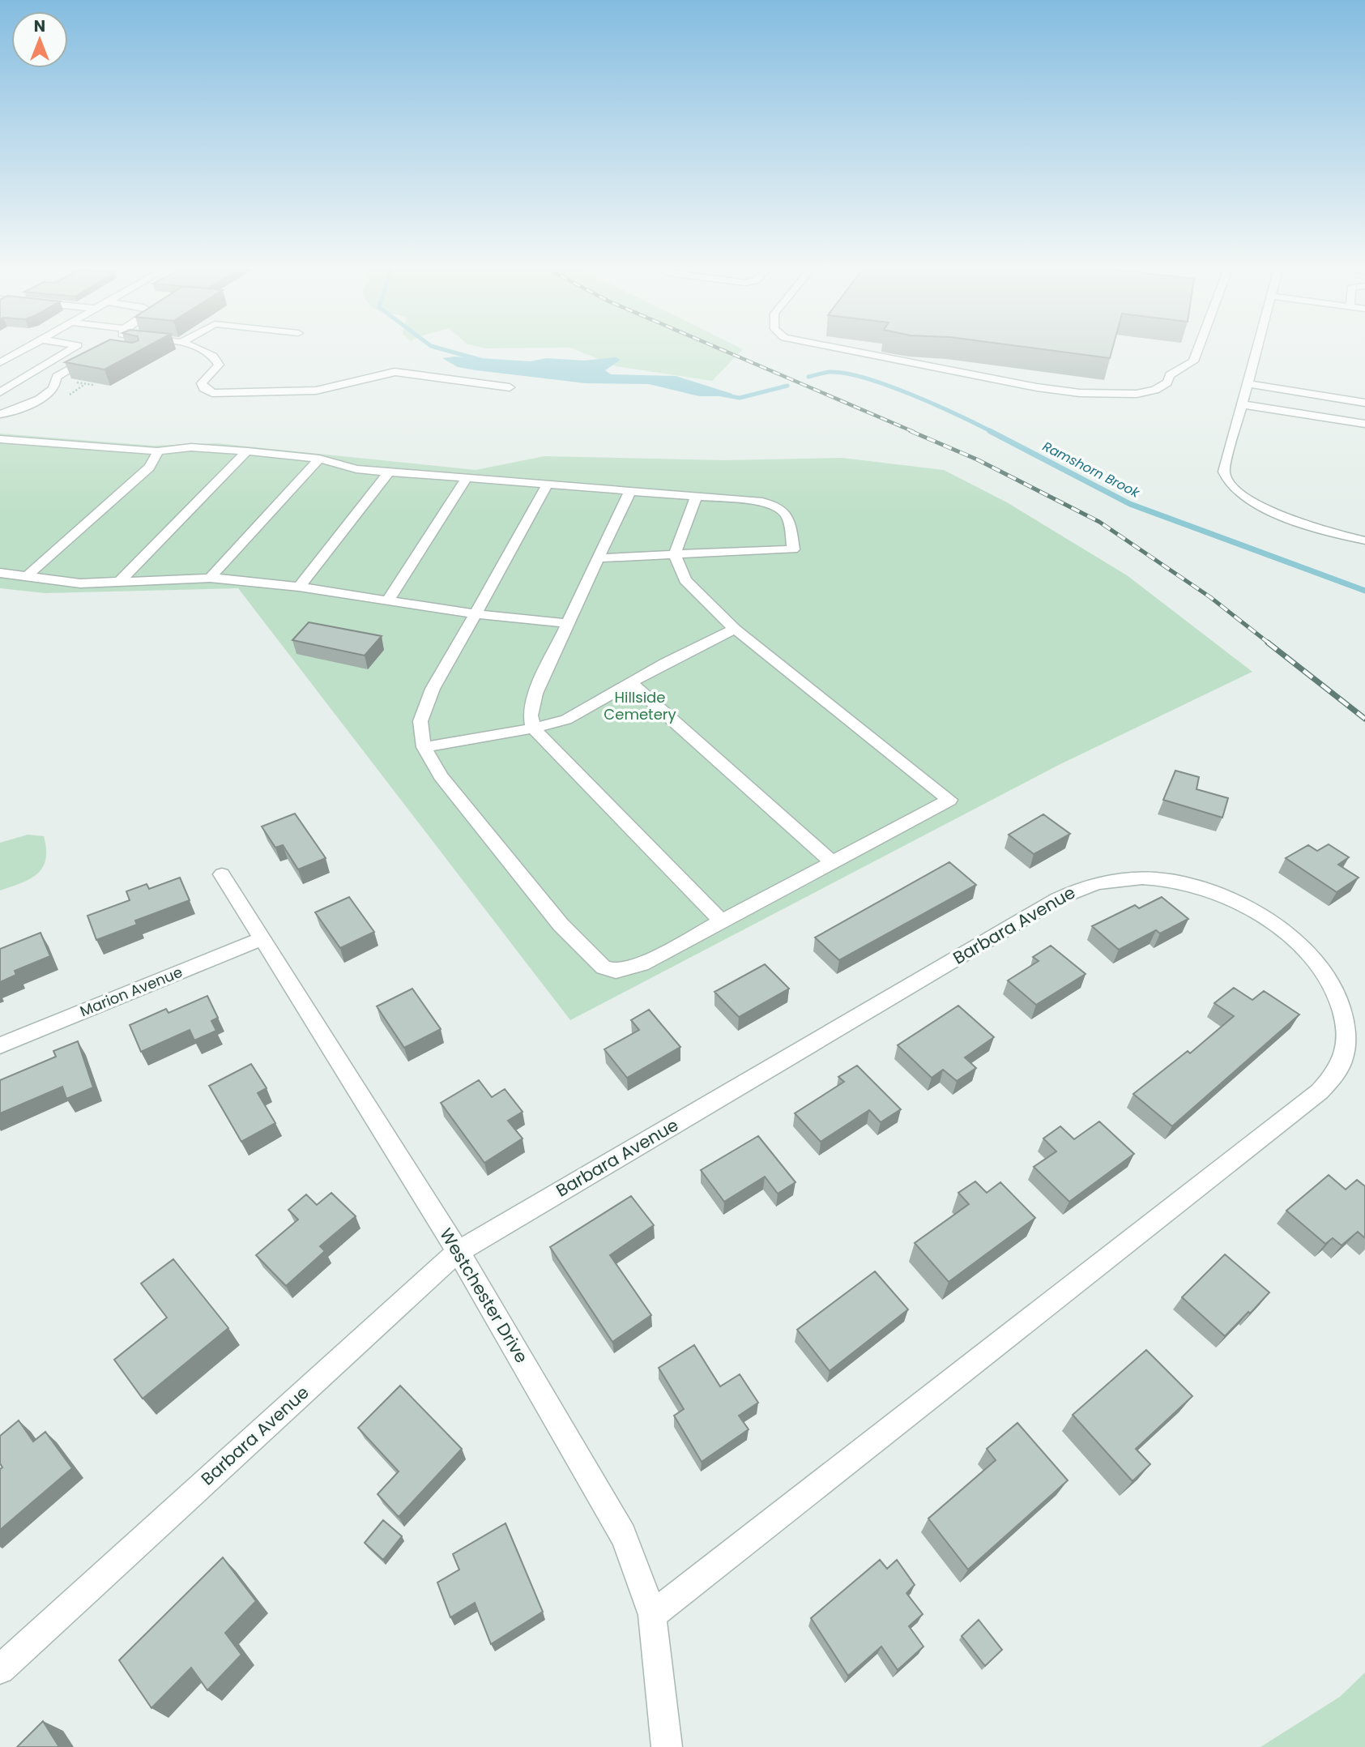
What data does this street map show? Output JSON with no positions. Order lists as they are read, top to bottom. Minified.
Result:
{"streets":{"street":["Barbara Avenue","Marion Avenue","Westchester Drive"]},"crossings":[["Barbara Avenue","Westchester Drive"],["Marion Avenue","Westchester Drive"]],"water":["Ramshorn Brook"],"parks":["Hillside Cemetery"],"north":"top"}
